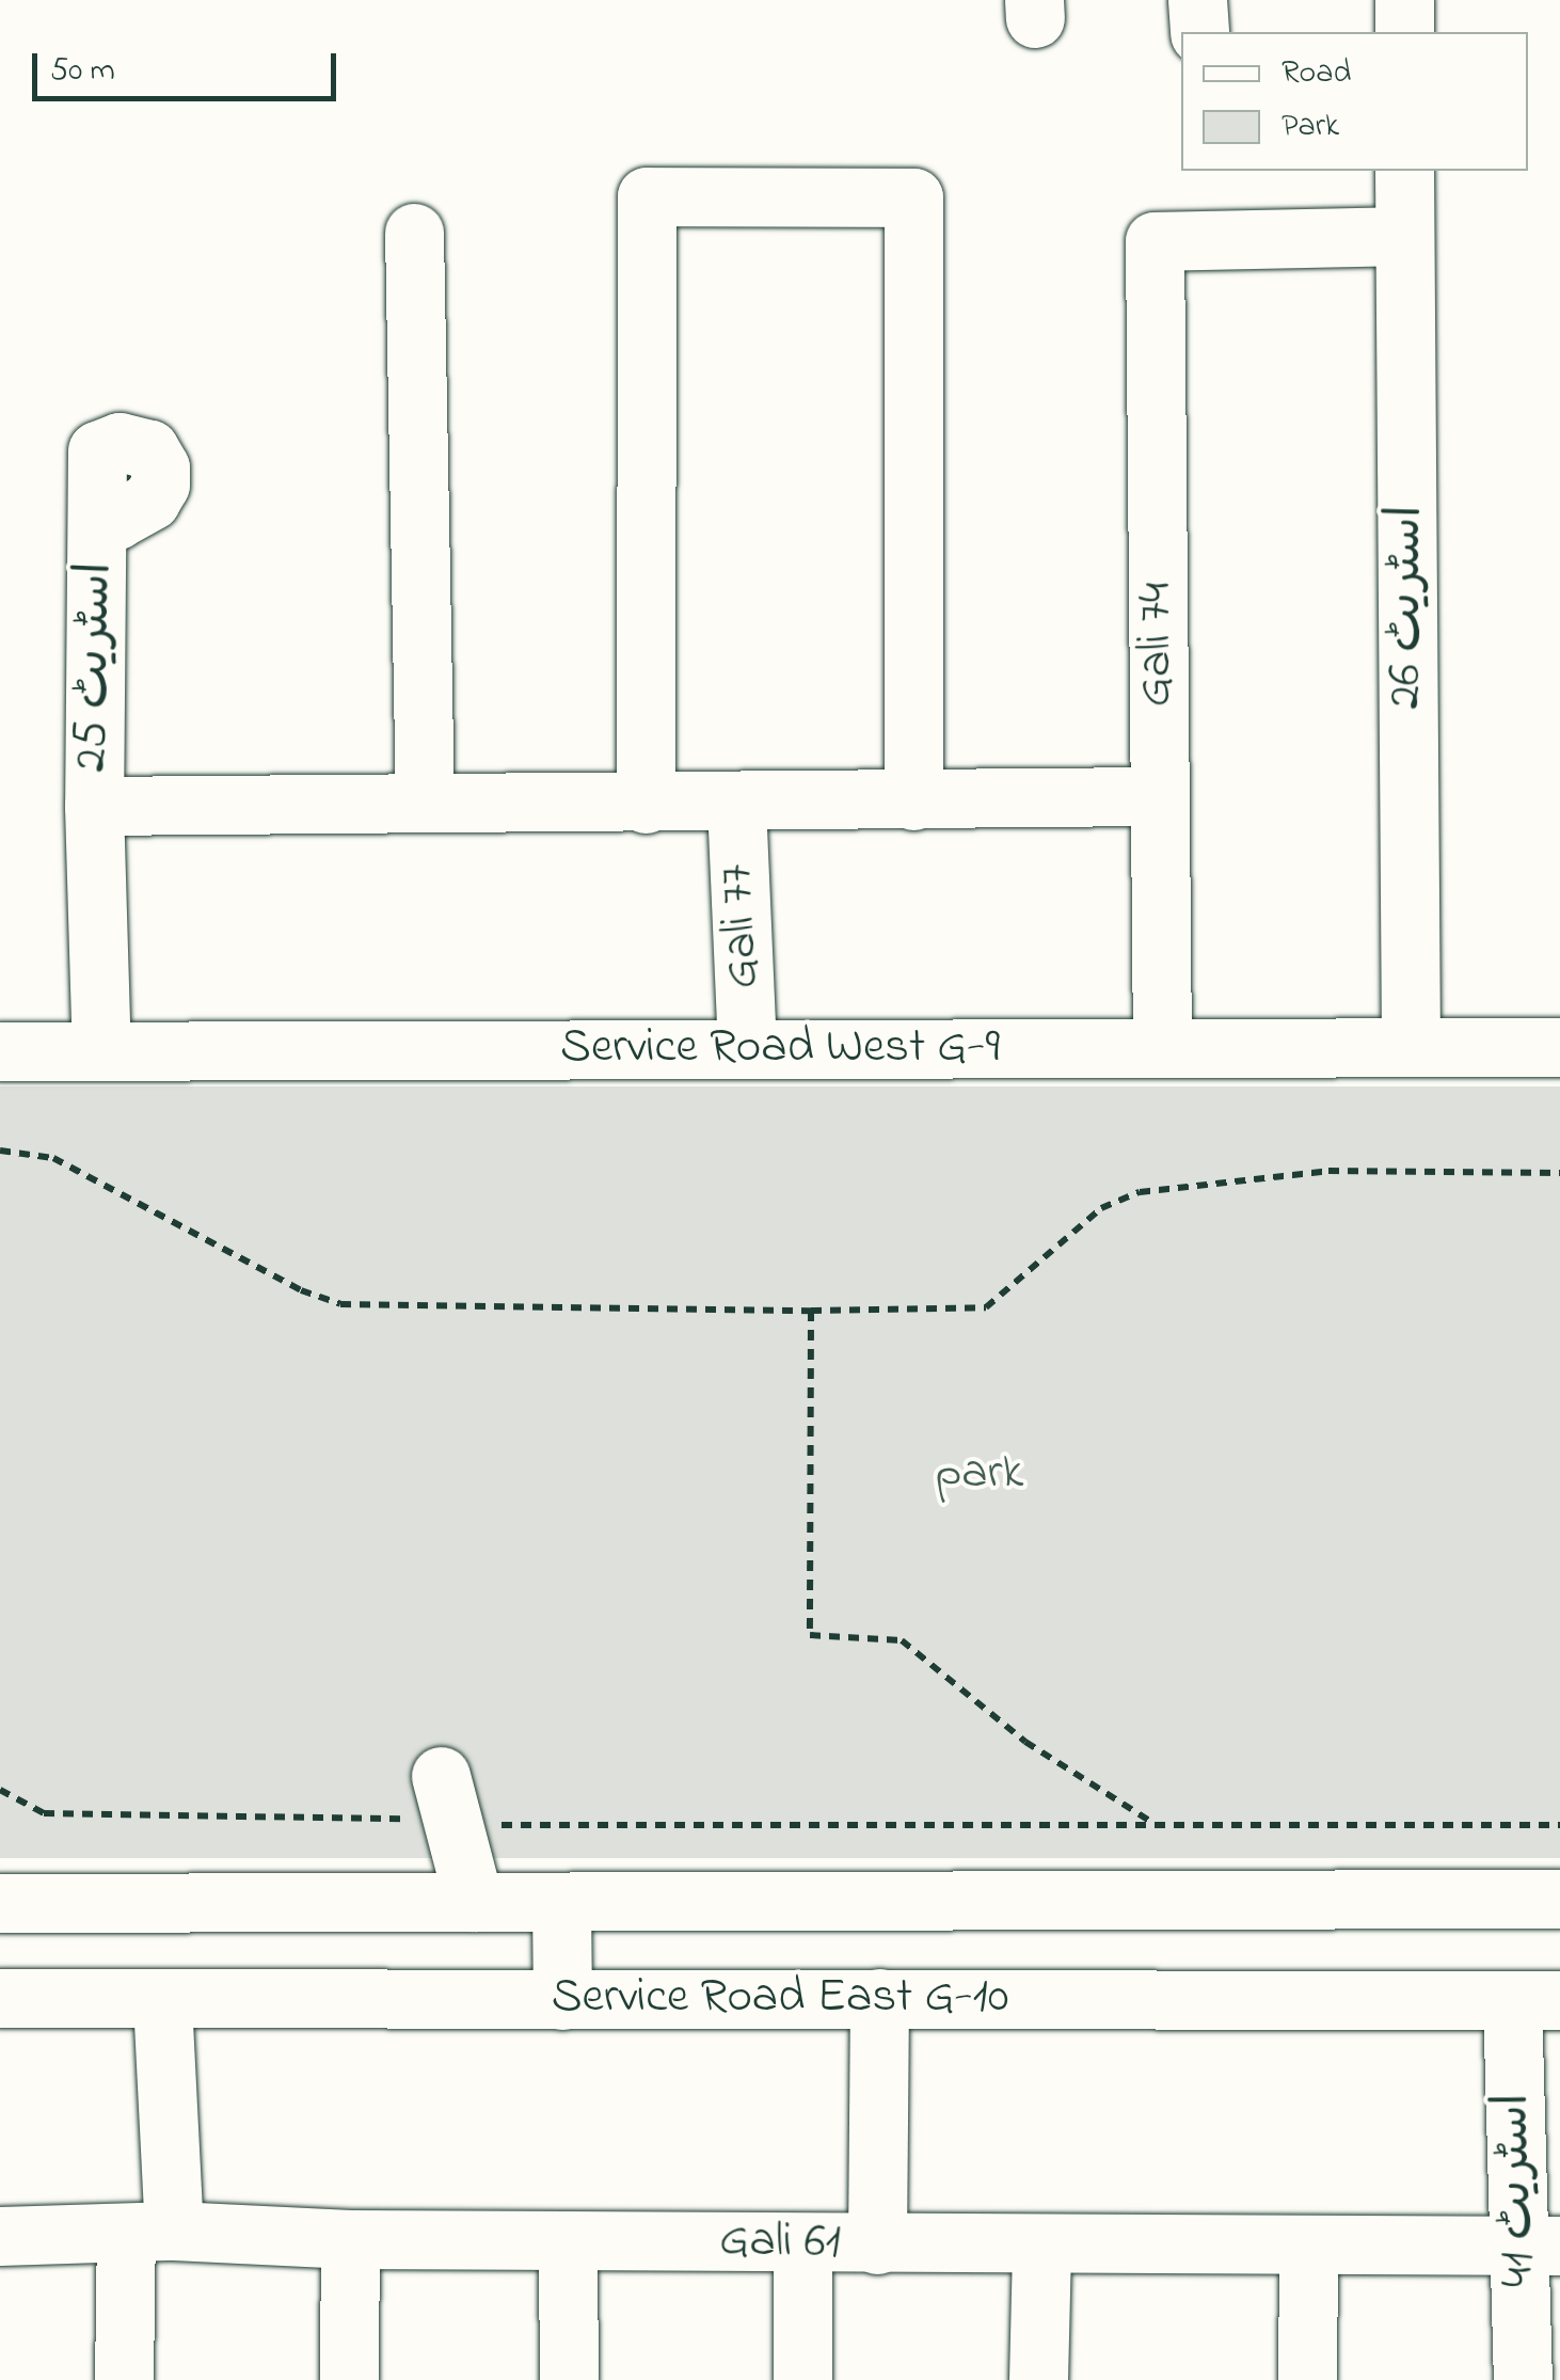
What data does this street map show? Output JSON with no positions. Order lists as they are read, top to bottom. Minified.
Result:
{"streets":{"street":["اسٹریٹ 26","Gali 74","اسٹریٹ 25","Gali 77","Service Road West G-9","Service Road East G-10","اسٹریٹ 41","Gali 61"]},"crossings":[["اسٹریٹ 26","Gali 74"],["اسٹریٹ 26","Service Road West G-9"],["Gali 74","Service Road West G-9"],["اسٹریٹ 25","Service Road West G-9"],["Gali 77","Service Road West G-9"],["Service Road East G-10","اسٹریٹ 41"],["اسٹریٹ 41","Gali 61"]],"parks":["park"],"legend":["Road","Park"],"scale_bar":"50 m"}
